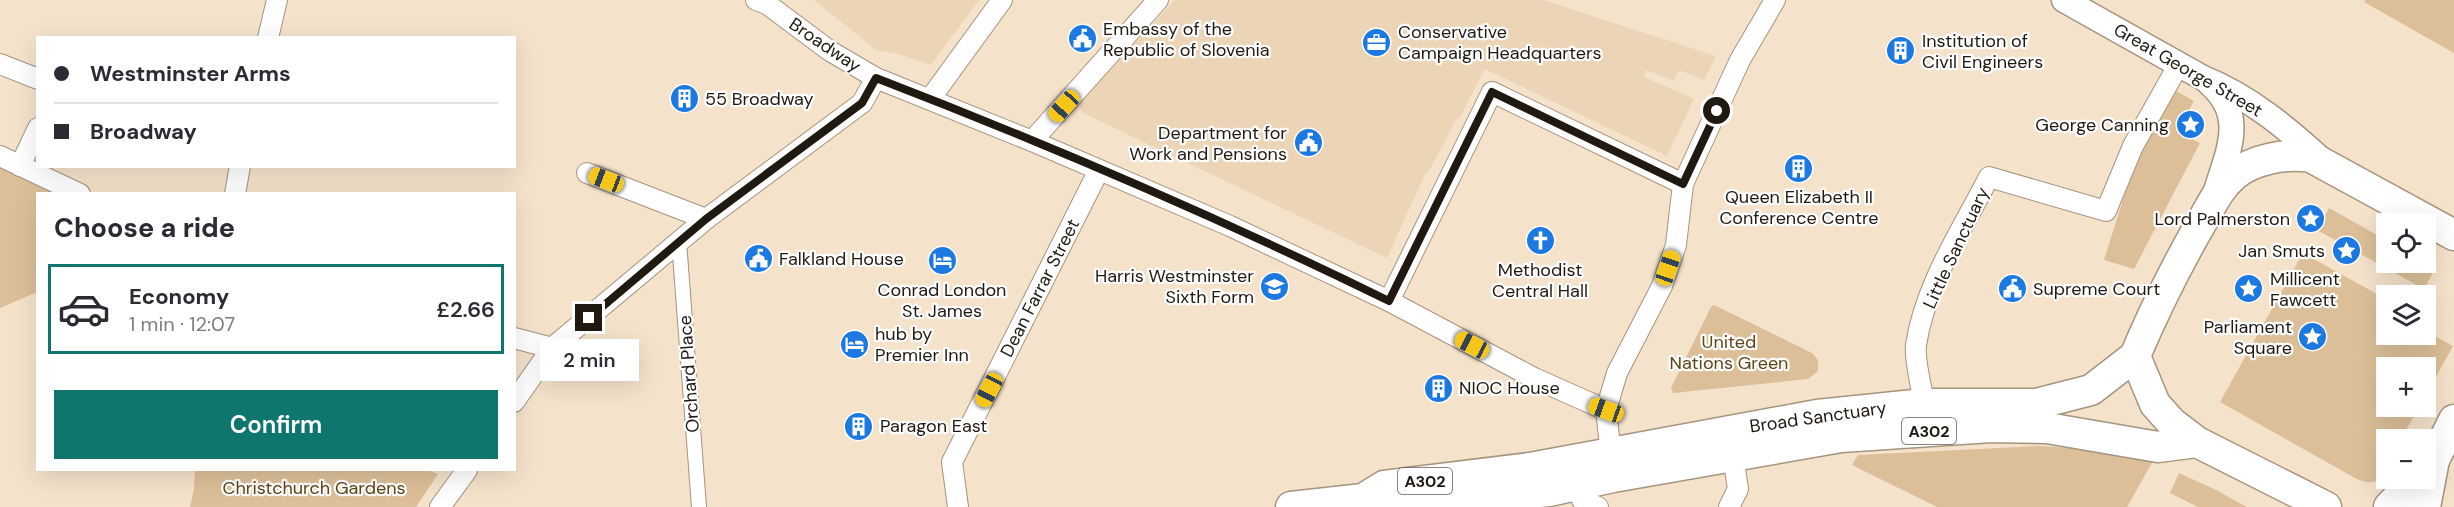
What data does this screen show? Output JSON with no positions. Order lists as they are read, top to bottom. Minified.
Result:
{"streets":{"main road":["Great George Street","Broad Sanctuary","A302"],"street":["Broadway","Little Sanctuary","Dean Farrar Street","Orchard Place"]},"crossings":[["Broadway","Orchard Place"],["Great George Street","Little Sanctuary"],["Great George Street","A302"],["Little Sanctuary","Broad Sanctuary"],["Broad Sanctuary","A302"]],"parks":["United Nations Green","Christchurch Gardens"],"places":{"public building":["Embassy of the Republic of Slovenia","Department for Work and Pensions","Falkland House","Supreme Court"],"office":["Conservative Campaign Headquarters"],"building":["Institution of Civil Engineers","55 Broadway","Queen Elizabeth II Conference Centre","NIOC House","Paragon East"],"place":["George Canning","Lord Palmerston","Jan Smuts","Millicent Fawcett","Parliament Square"],"church":["Methodist Central Hall"],"hotel":["Conrad London St. James","hub by Premier Inn"],"school or university":["Harris Westminster Sixth Form"]},"page":{"banner":["Westminster Arms","Broadway"],"heading":"Choose a ride","map_buttons":["+","−"],"list":[{"name":"Economy","note":"1 min · 12:07","value":"£2.66"}],"bubble":"2 min","buttons":"Confirm"}}
